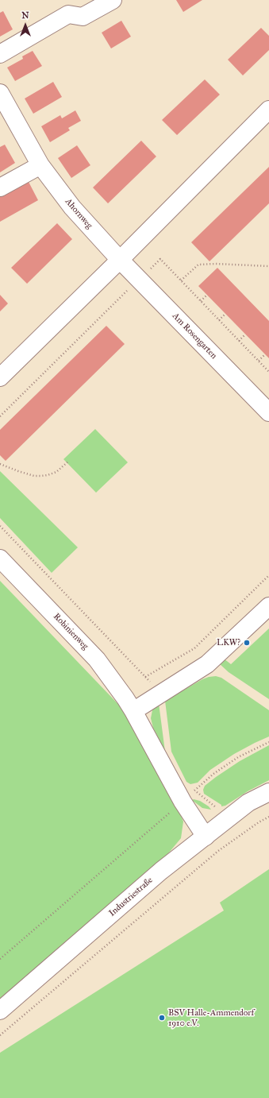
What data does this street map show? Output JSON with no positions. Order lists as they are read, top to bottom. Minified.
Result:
{"streets":{"street":["Ahornweg","Am Rosengarten","Robinienweg","Industriestraße"]},"crossings":[["Ahornweg","Am Rosengarten"],["Robinienweg","Industriestraße"]],"places":["LKW?","BSV Halle-Ammendorf 1910 e.V."],"north":"top"}
